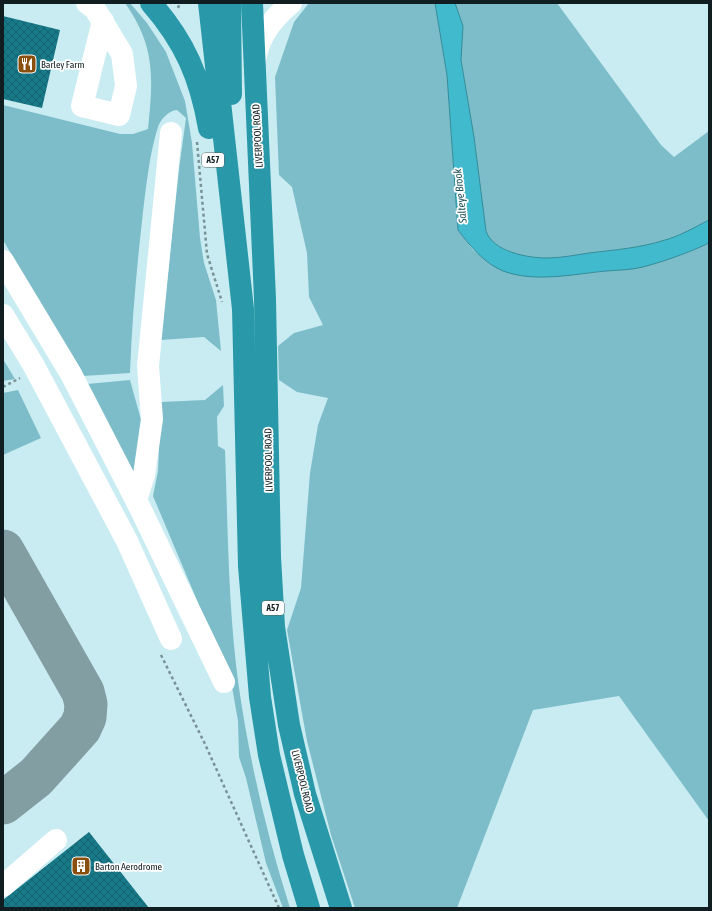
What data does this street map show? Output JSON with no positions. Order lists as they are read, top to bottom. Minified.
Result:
{"streets":{"highway":["LIVERPOOL ROAD","A57"]},"water":["Salteye Brook"],"places":{"restaurant":["Barley Farm"],"building":["Barton Aerodrome"]}}
